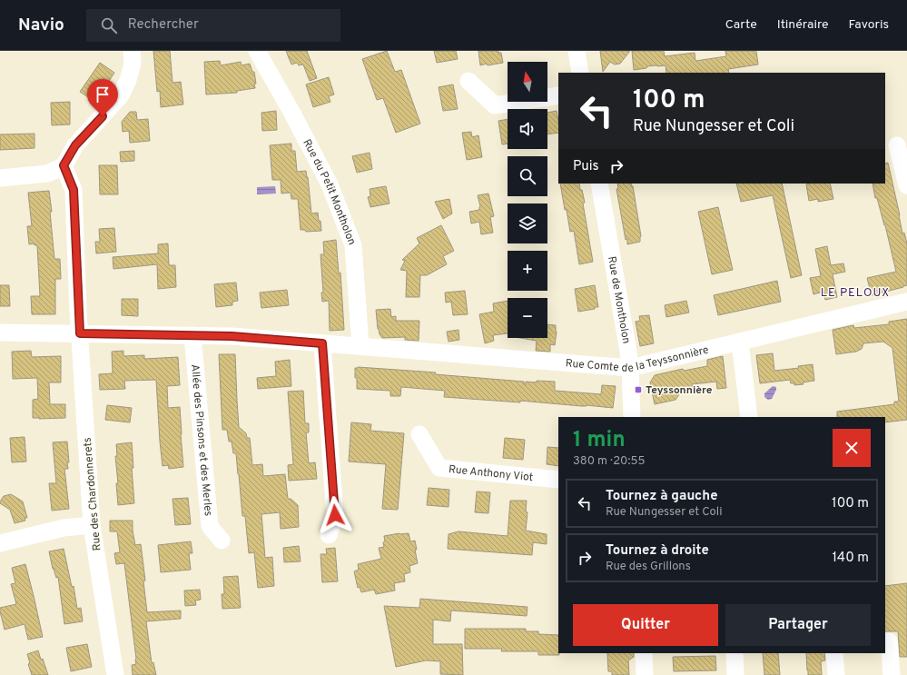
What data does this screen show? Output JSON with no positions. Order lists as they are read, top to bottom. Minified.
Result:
{"streets":{"street":["Rue du Petit Montholon","Rue de Montholon","Rue Comte de la Teyssonnière","Allée des Pinsons et des Merles","Rue Anthony Viot","Rue des Chardonnerets"]},"crossings":[["Rue du Petit Montholon","Rue Comte de la Teyssonnière"],["Rue de Montholon","Rue Comte de la Teyssonnière"],["Rue Comte de la Teyssonnière","Allée des Pinsons et des Merles"],["Rue Comte de la Teyssonnière","Rue des Chardonnerets"]],"districts":["LE PELOUX"],"places":{"transit":["Teyssonnière"]},"north":"top","page":{"header":"Navio","search":"Rechercher","nav":["Carte","Itinéraire","Favoris"],"map_buttons":["+","−"],"turn":["100 m","Rue Nungesser et Coli"],"then":"Puis","heading":["1 min","380 m · 20:55"],"list":[{"name":"Tournez à gauche","note":"Rue Nungesser et Coli","value":"100 m"},{"name":"Tournez à droite","note":"Rue des Grillons","value":"140 m"}],"buttons":["Quitter","Partager"]}}
